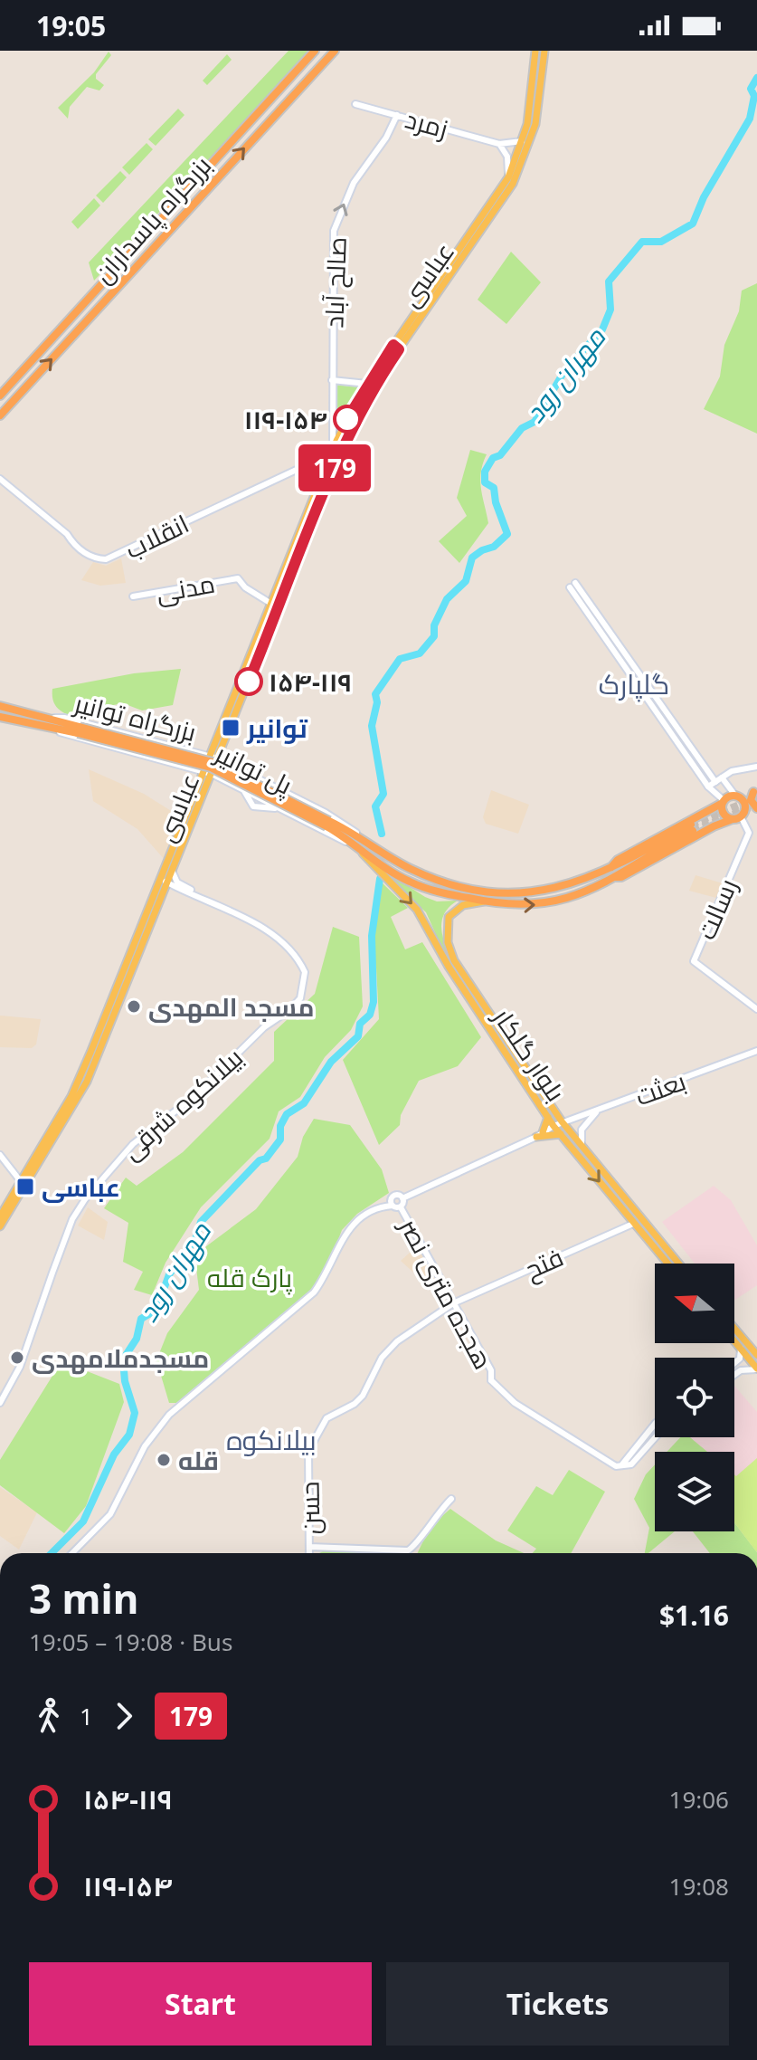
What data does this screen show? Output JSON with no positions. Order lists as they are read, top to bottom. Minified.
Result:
{"streets":{"highway":["بزرگراه پاسداران","بزرگراه توانیر","پل توانیر"],"main road":["عباسى","بلوار گلکار"],"street":["زمرد","صالح آباد","انقلاب","مدنی","رسالت","بعثت","بیلانکوه شرقی","فتح","هجده متری نصر","حسن"]},"crossings":[["زمرد","صالح آباد"],["عباسى","صالح آباد"],["عباسى","انقلاب"],["عباسى","مدنی"],["عباسى","بزرگراه توانیر"],["عباسى","بیلانکوه شرقی"],["صالح آباد","انقلاب"],["بزرگراه توانیر","پل توانیر"],["بزرگراه توانیر","بلوار گلکار"],["بلوار گلکار","بعثت"],["بلوار گلکار","فتح"],["فتح","هجده متری نصر"],["فتح","حسن"],["هجده متری نصر","حسن"]],"one_way":["صالح آباد"],"districts":["گلپارک","بیلانکوه"],"water":["مهران رود"],"parks":["پارک قله"],"places":{"other":["۱۱۹-۱۵۴","۱۵۴-۱۱۹","مسجد المهدی","مسجدملامهدی","قله"],"transit":["توانیر","عباسی"]},"lines":["bus line 179"],"north":"left","page":{"status":"19:05","on_map":"179","heading":["3 min","19:05 – 19:08 · Bus","$1.16"],"legs":["1","179"],"list":[{"name":"۱۵۴-۱۱۹","value":"19:06"},{"name":"۱۱۹-۱۵۴","value":"19:08"}],"buttons":["Start","Tickets"]}}
